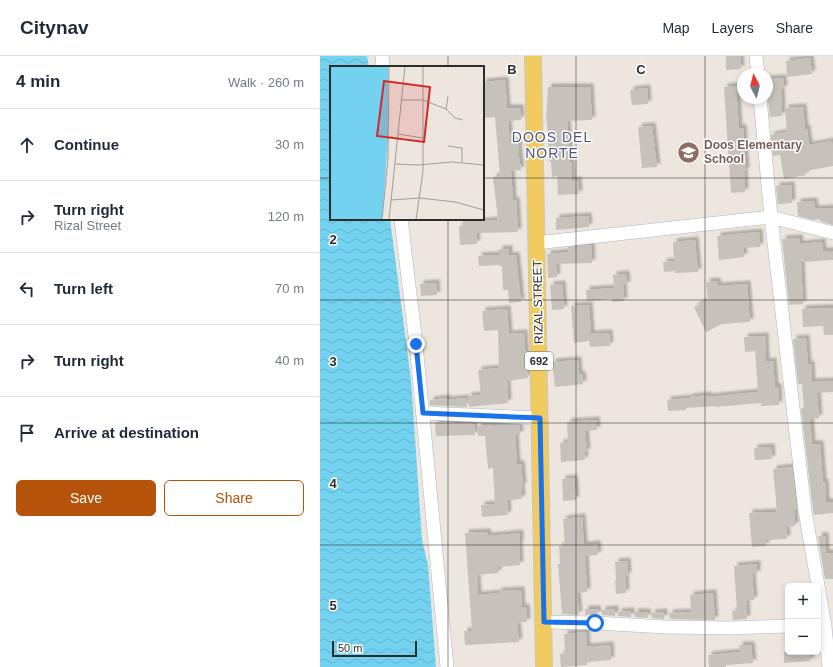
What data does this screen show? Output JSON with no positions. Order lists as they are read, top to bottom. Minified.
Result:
{"streets":{"main road":["RIZAL STREET","692"]},"districts":["DOOS DEL NORTE"],"places":{"school or university":["Doos Elementary School"]},"scale_bar":"50 m","north":"top","page":{"header":"Citynav","nav":["Map","Layers","Share"],"heading":["4 min","Walk · 260 m"],"list":[["Continue","30 m"],["Turn right","Rizal Street","120 m"],["Turn left","70 m"],["Turn right","40 m"],"Arrive at destination"],"buttons":["Save","Share"],"map_buttons":["+","−"],"scale":"50 m"},"grid":{"columns":["B","C"],"rows":["2","3","4","5"]}}
